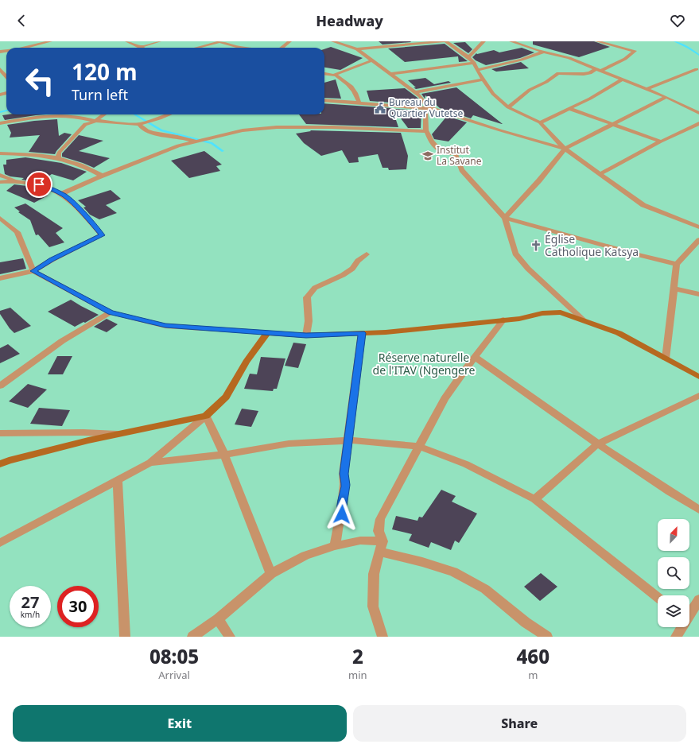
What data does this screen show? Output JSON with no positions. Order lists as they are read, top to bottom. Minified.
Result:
{"parks":["Réserve naturelle de l'ITAV (Ngengere"],"places":{"public building":["Bureau du Quartier Vutetse"],"school or university":["Institut La Savane"],"church":["Église Catholique Katsya"]},"north":"top right","page":{"header":"Headway","turn":["120 m","Turn left"],"speed":"27 km/h","limit":"30","eta":["08:05","Arrival","2","min","460","m"],"buttons":["Exit","Share"]}}
